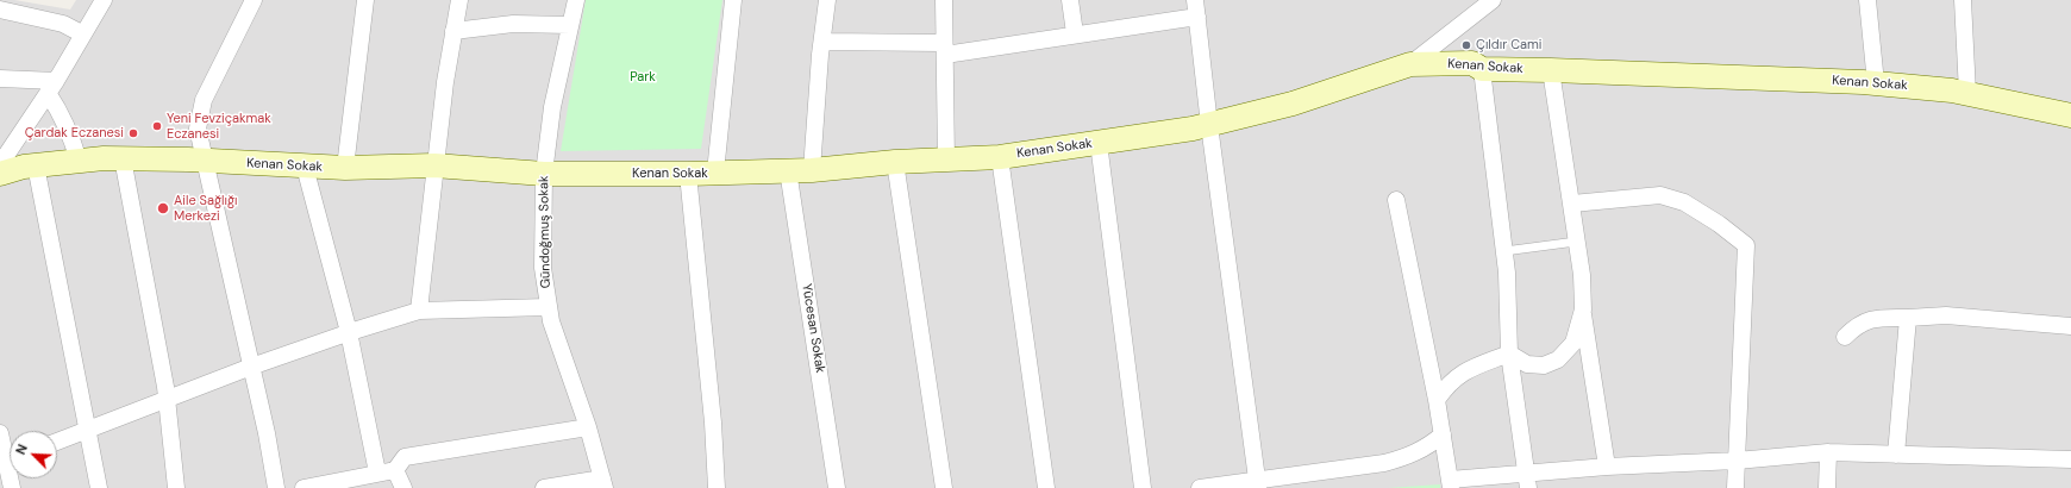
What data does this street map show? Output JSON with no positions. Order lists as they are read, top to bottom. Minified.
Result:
{"streets":{"street":["Kenan Sokak","Gündoğmuş Sokak","Yücesan Sokak"]},"crossings":[["Kenan Sokak","Gündoğmuş Sokak"],["Kenan Sokak","Yücesan Sokak"]],"parks":["Park"],"places":["Çıldır Cami","Yeni Fevziçakmak Eczanesi","Çardak Eczanesi","Aile Sağlığı Merkezi"],"north":"top left"}
